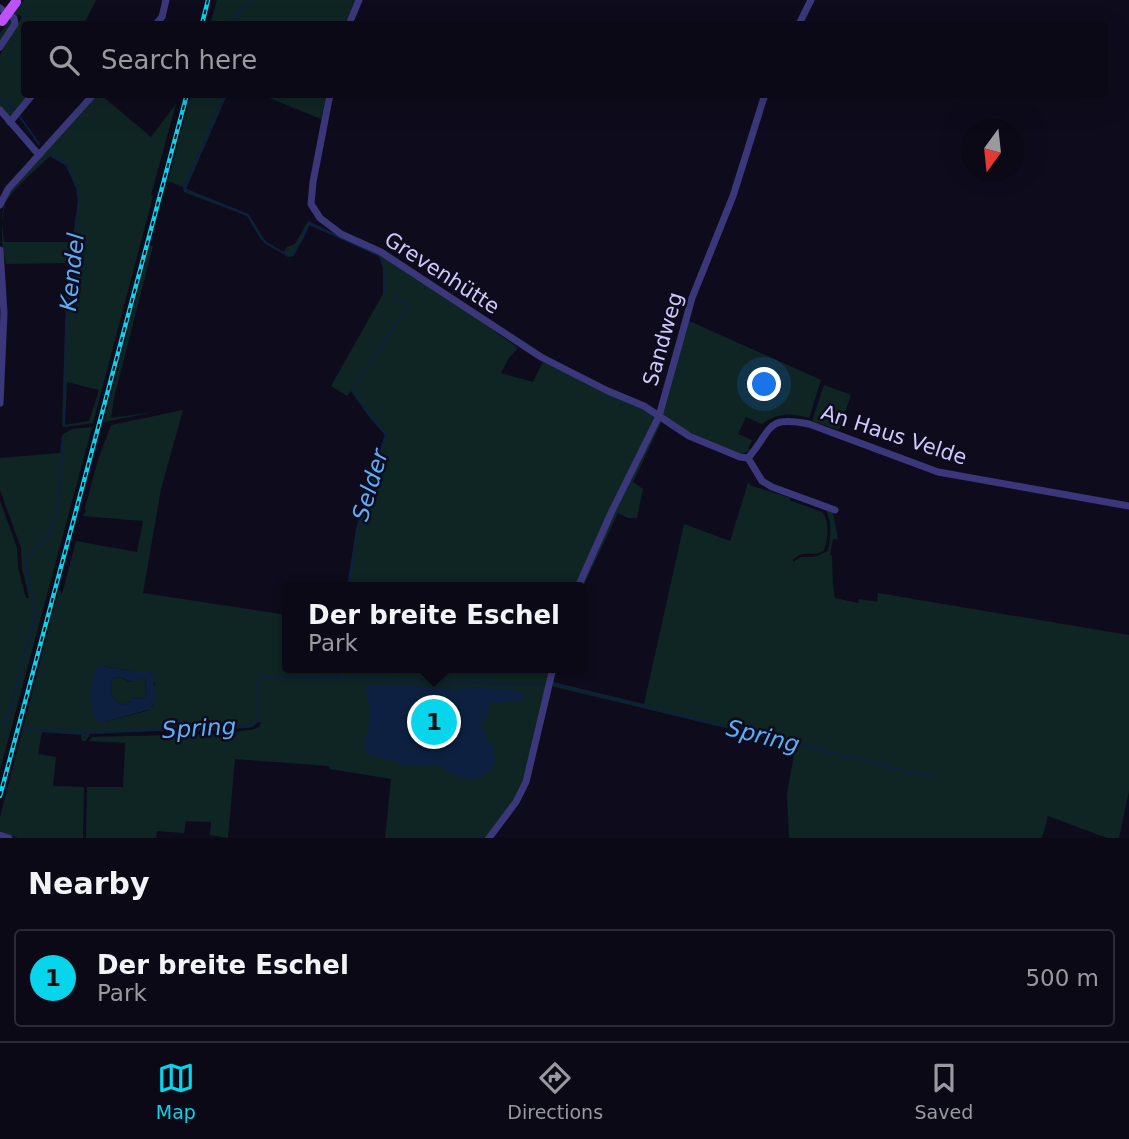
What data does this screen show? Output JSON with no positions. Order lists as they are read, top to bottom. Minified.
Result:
{"streets":{"street":["Grevenhütte","Sandweg","An Haus Velde"]},"crossings":[["Grevenhütte","Sandweg"]],"water":["Kendel","Selder","Spring"],"north":"bottom","page":{"search":"Search here","popup":["Der breite Eschel","Park"],"pins":"1","heading":"Nearby","list":[{"mark":"1","name":"Der breite Eschel","note":"Park","value":"500 m"}],"nav":["Map","Directions","Saved"]}}
